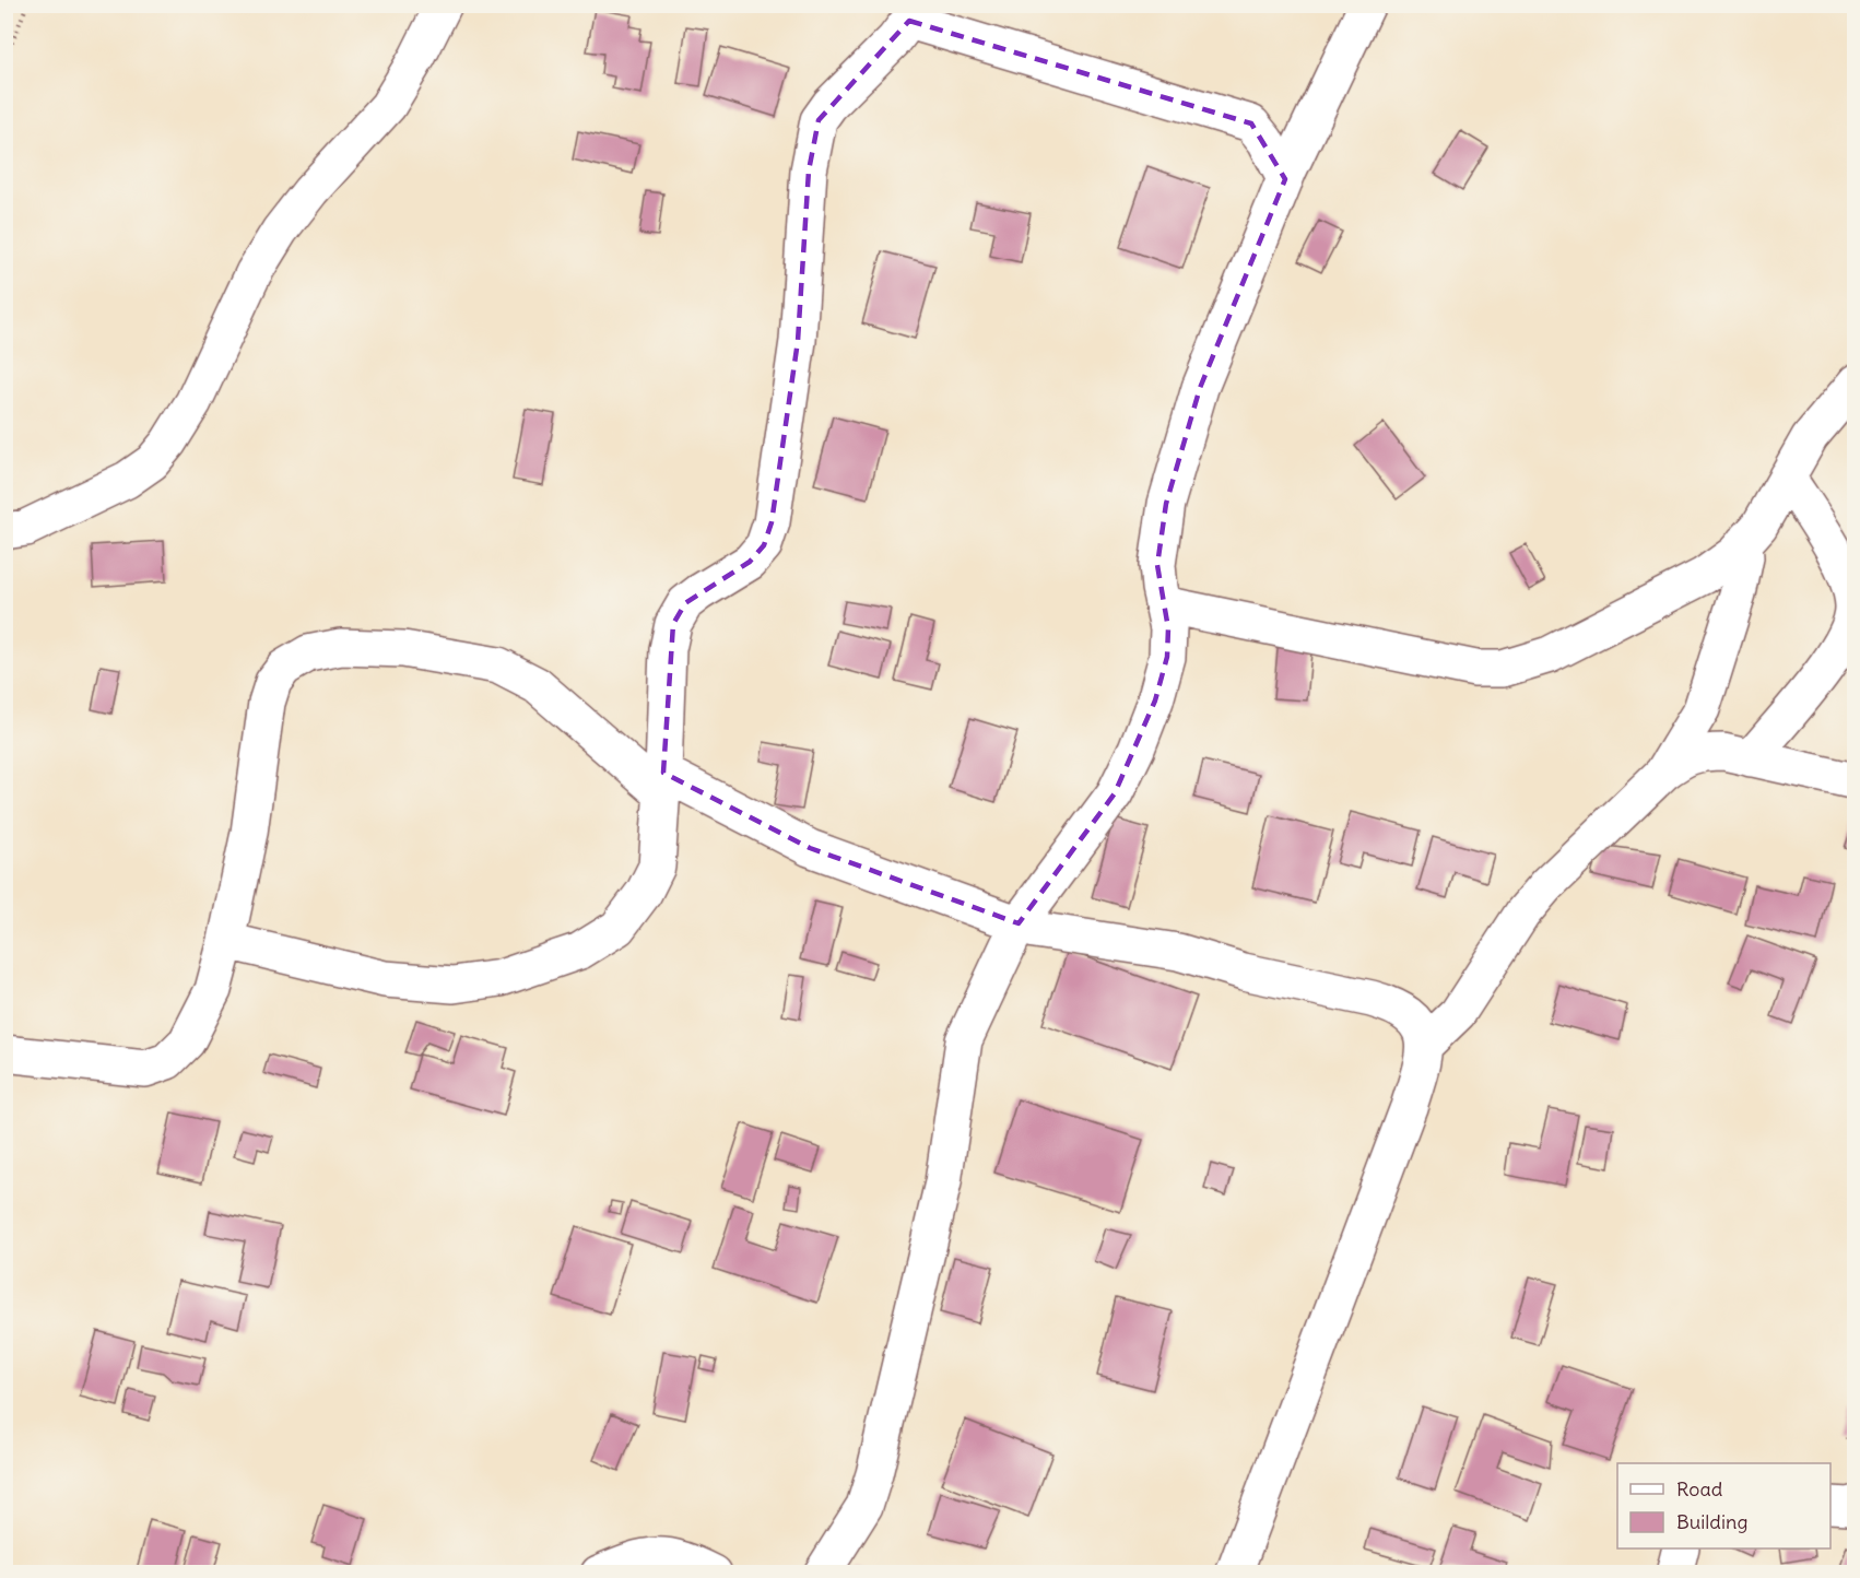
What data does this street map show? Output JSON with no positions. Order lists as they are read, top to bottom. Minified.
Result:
{"legend":["Road","Building"]}
